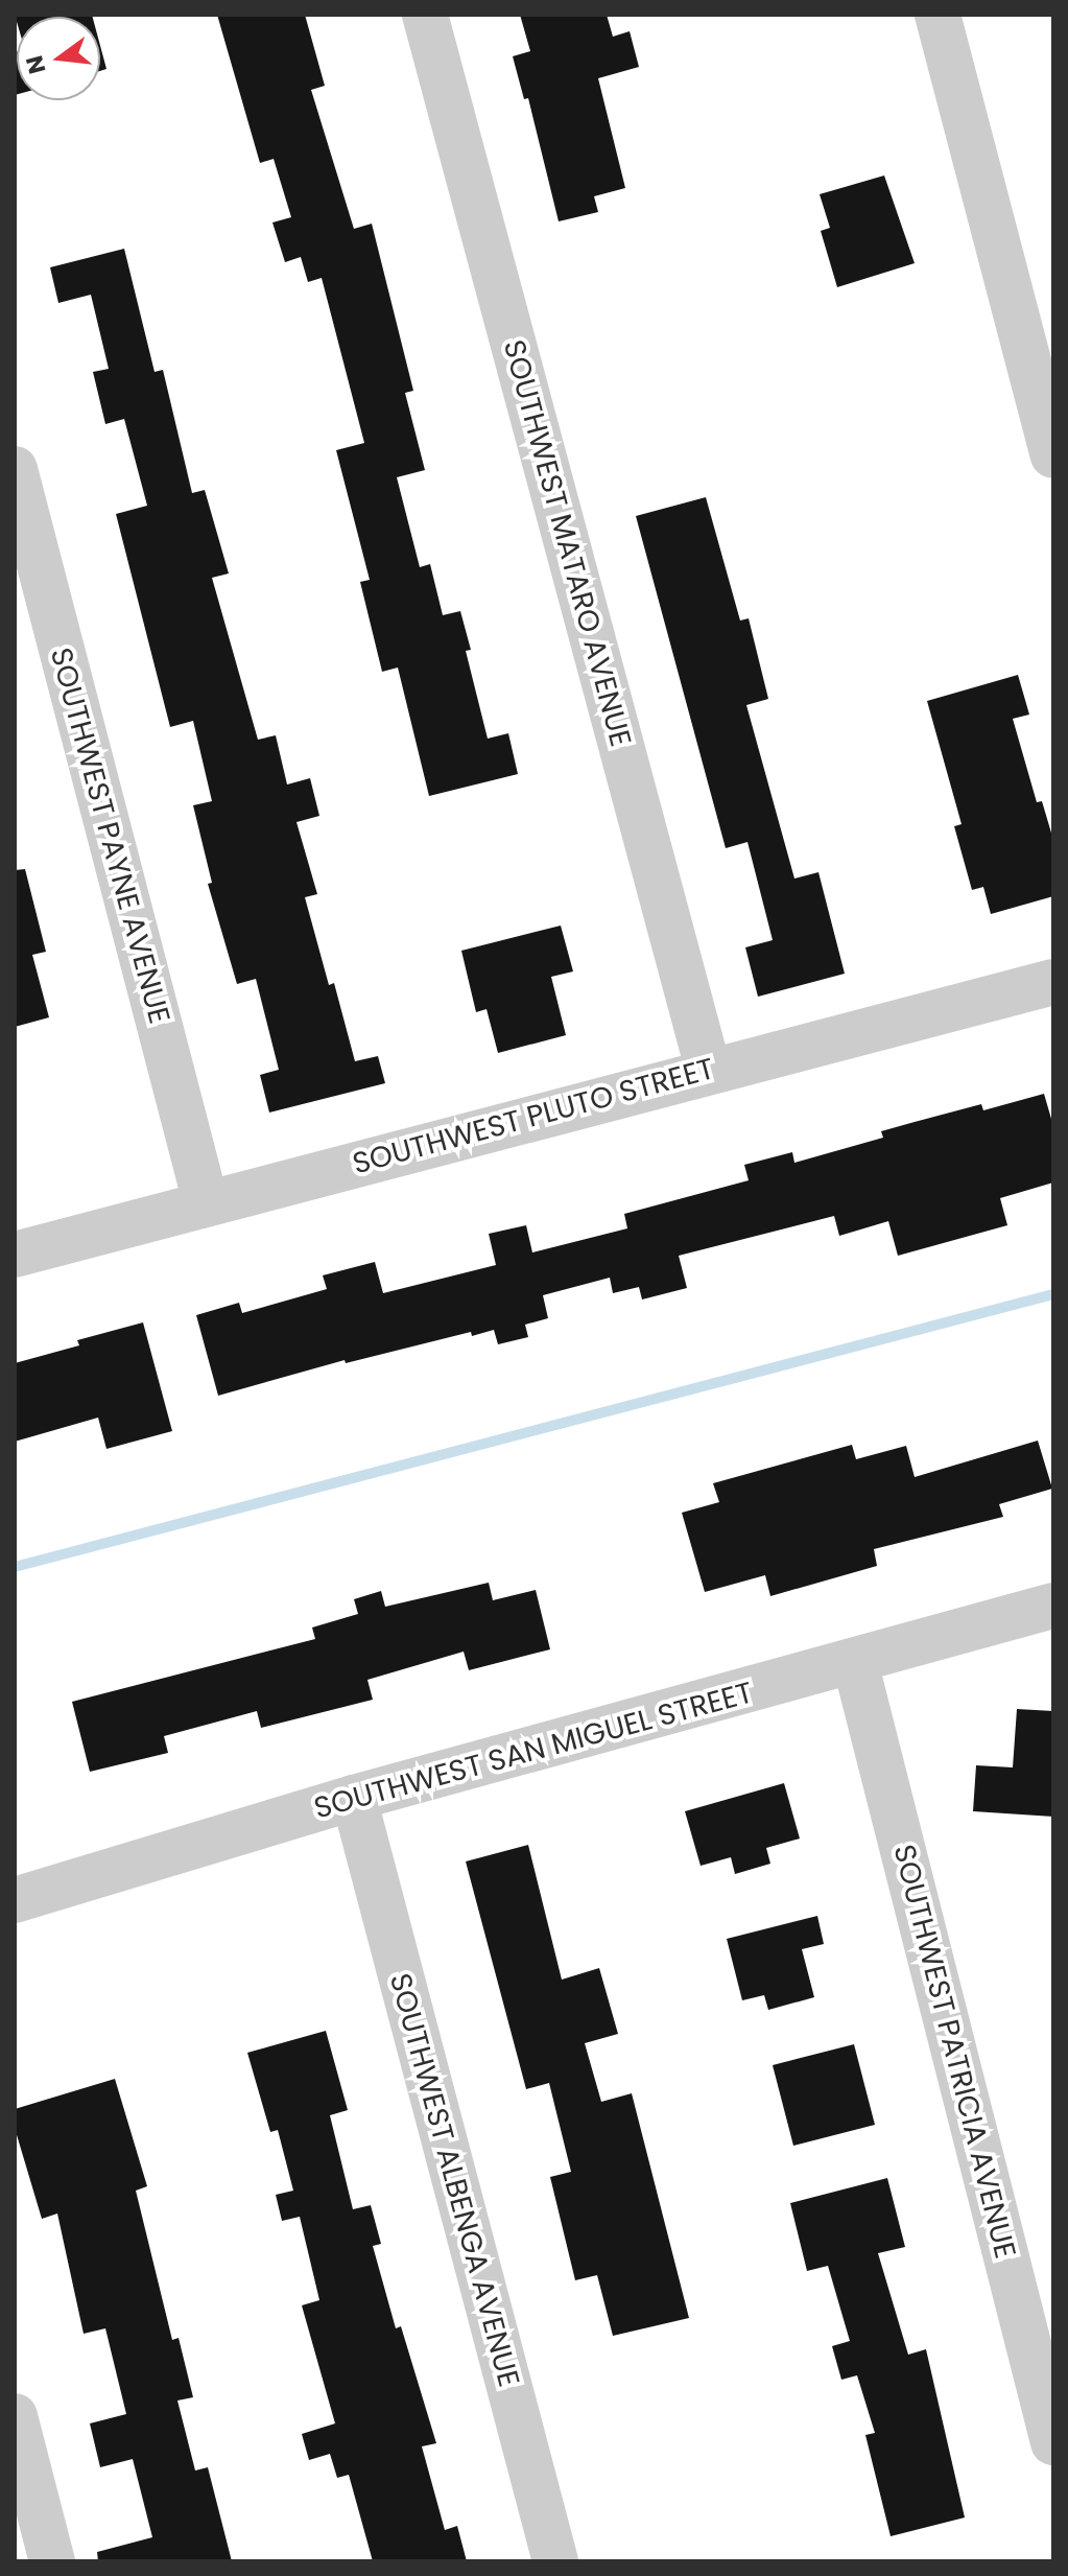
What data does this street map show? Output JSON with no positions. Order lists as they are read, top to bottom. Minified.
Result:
{"streets":{"street":["SOUTHWEST MATARO AVENUE","SOUTHWEST PAYNE AVENUE","SOUTHWEST PLUTO STREET","SOUTHWEST SAN MIGUEL STREET","SOUTHWEST PATRICIA AVENUE","SOUTHWEST ALBENGA AVENUE"]},"crossings":[["SOUTHWEST MATARO AVENUE","SOUTHWEST PLUTO STREET"],["SOUTHWEST PAYNE AVENUE","SOUTHWEST PLUTO STREET"],["SOUTHWEST SAN MIGUEL STREET","SOUTHWEST PATRICIA AVENUE"],["SOUTHWEST SAN MIGUEL STREET","SOUTHWEST ALBENGA AVENUE"]],"north":"left"}
